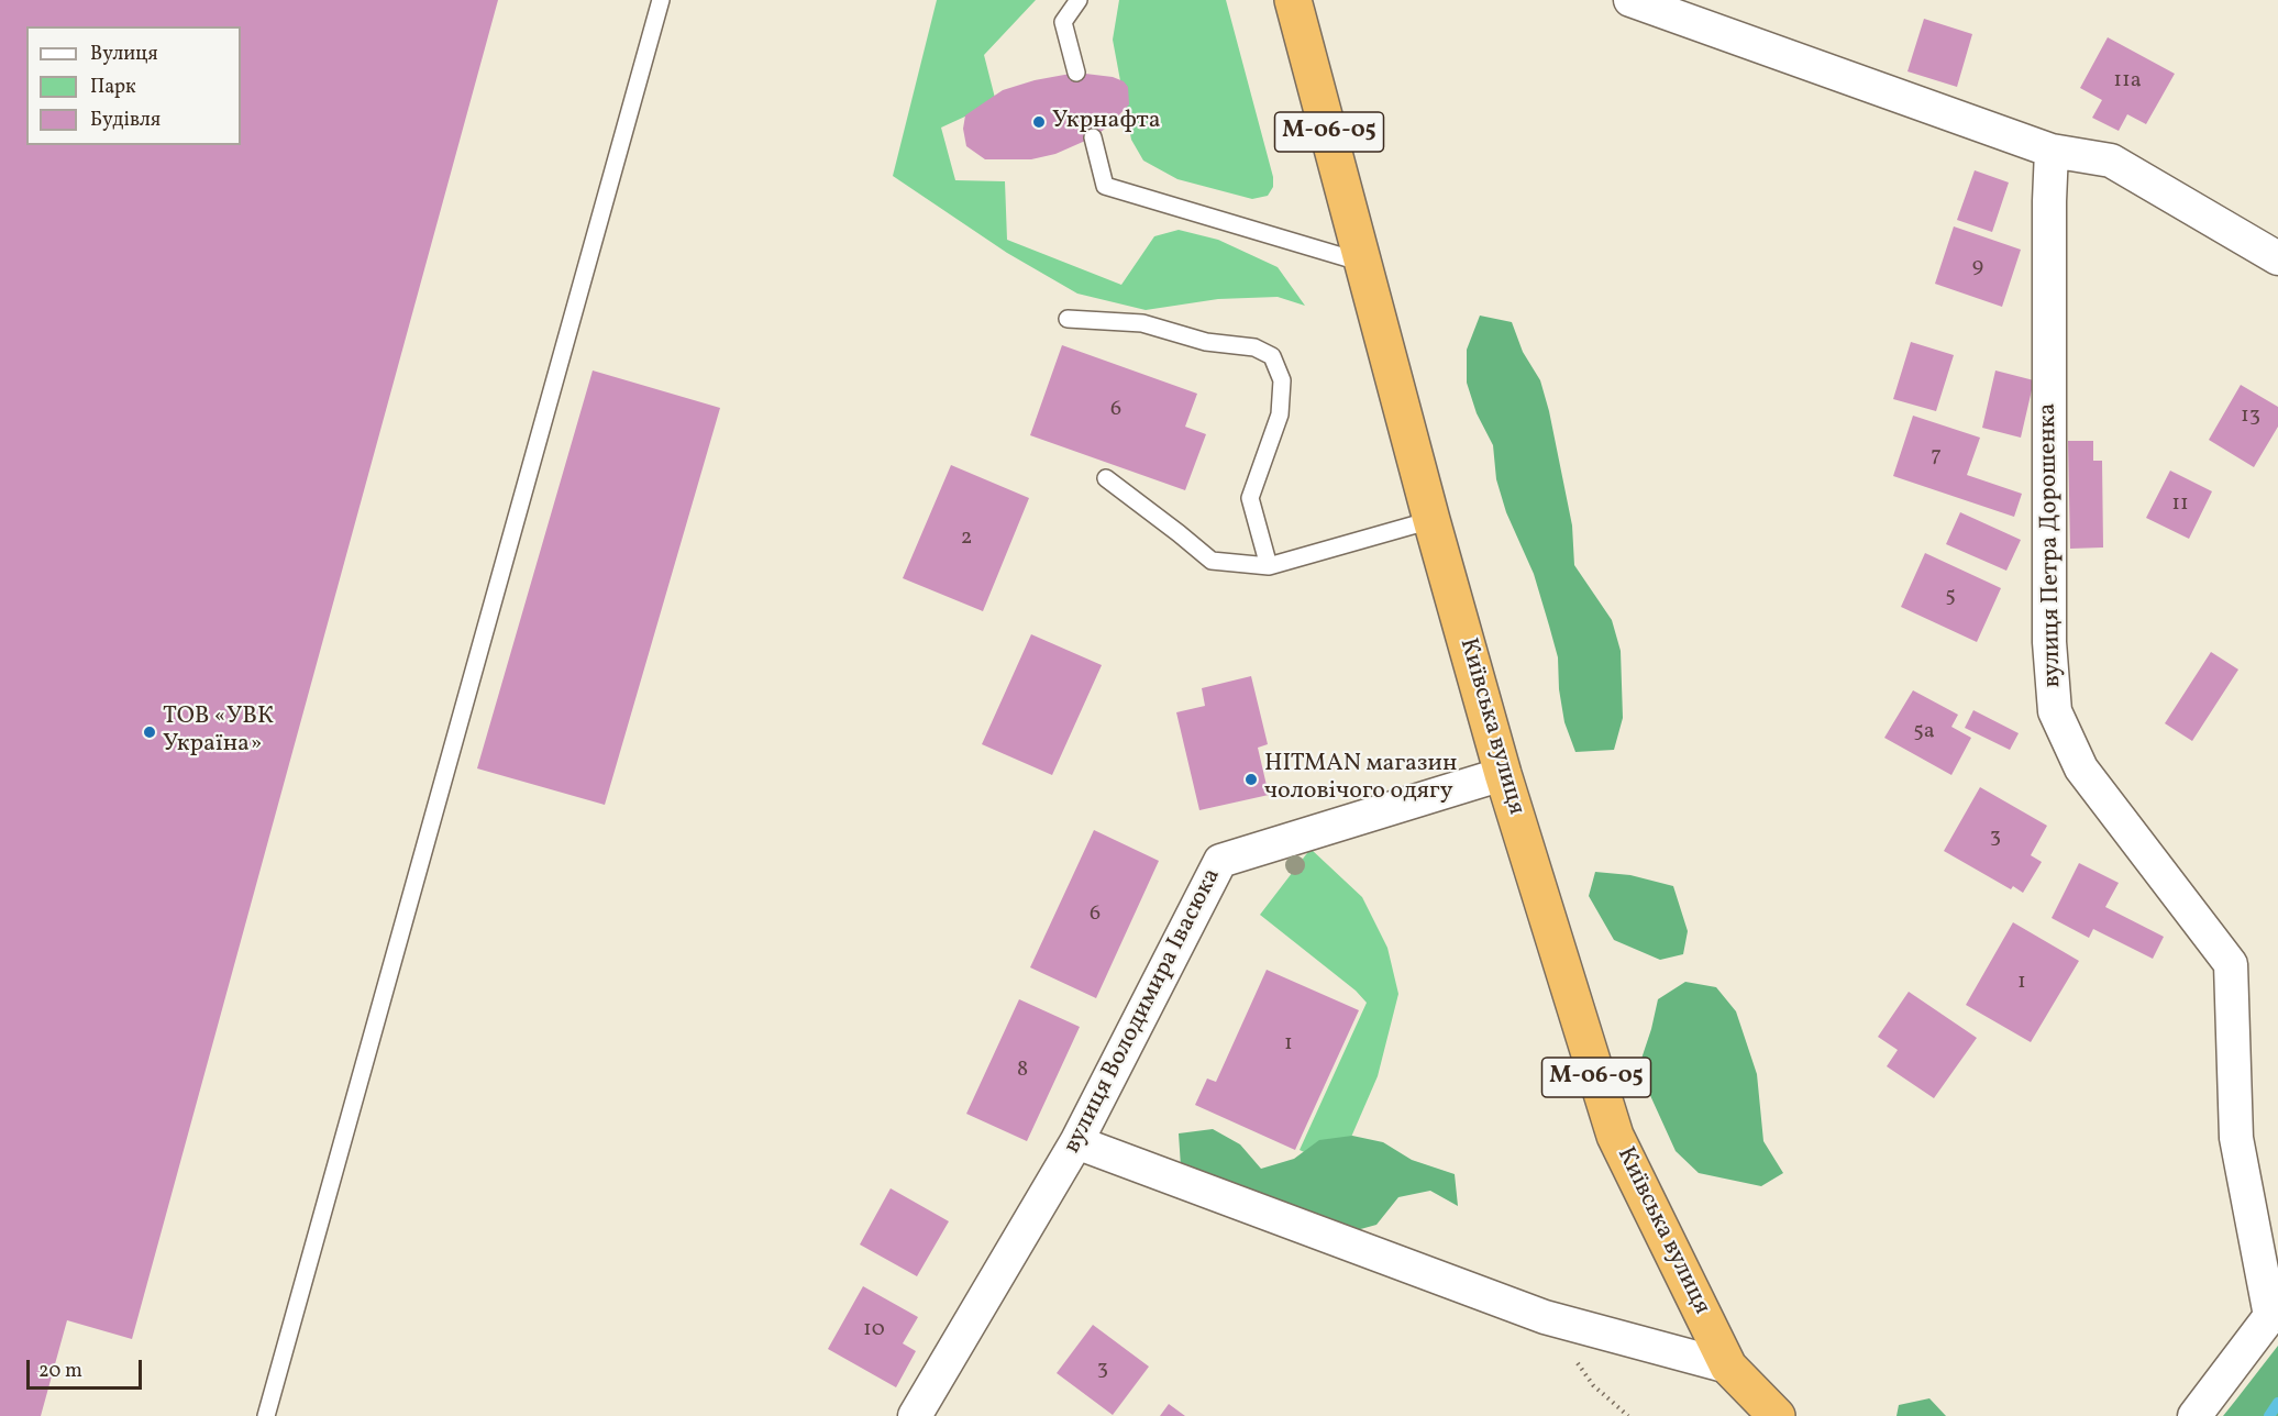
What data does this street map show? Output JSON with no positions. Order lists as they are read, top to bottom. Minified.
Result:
{"streets":{"highway":["М-06-05","Київська вулиця"],"street":["вулиця Петра Дорошенка","вулиця Володимира Івасюка"]},"crossings":[["Київська вулиця","вулиця Володимира Івасюка"]],"places":["Укрнафта","ТОВ «УВК Україна»","HITMAN магазин чоловічого одягу"],"house_numbers":["11а","9","6","13","7","11","2","5","5а","3","6","1","1","8","10","3"],"legend":["Вулиця","Парк","Будівля"],"scale_bar":"20 m"}
